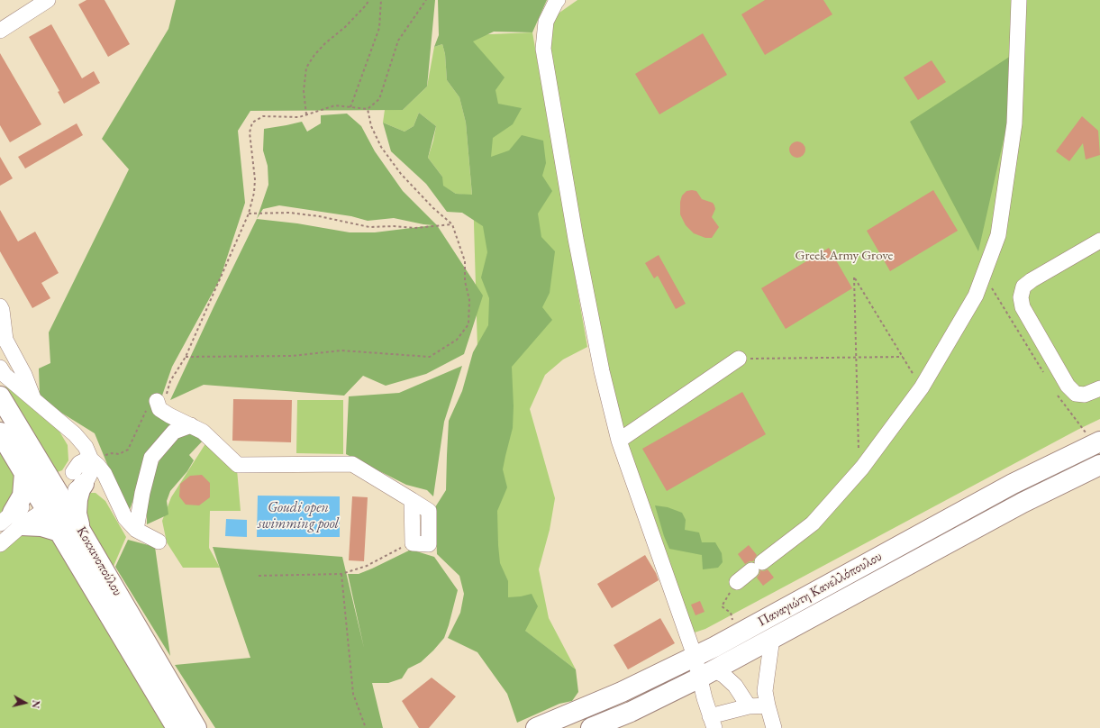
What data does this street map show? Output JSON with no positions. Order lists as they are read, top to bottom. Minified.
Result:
{"streets":{"main road":["Κοκκινοπούλου","Παναγιώτη Κανελλόπουλου"]},"water":["Goudi open swimming pool"],"parks":["Greek Army Grove"],"north":"right"}
